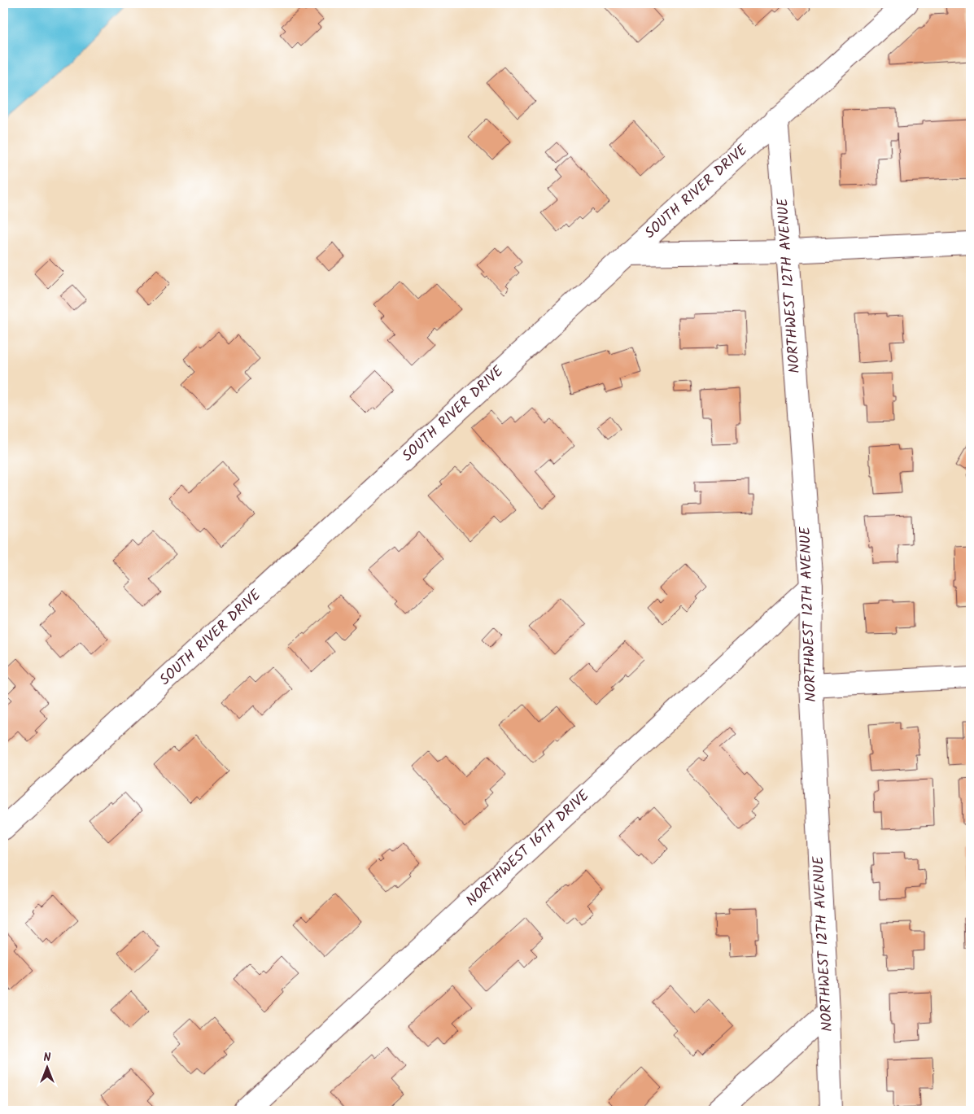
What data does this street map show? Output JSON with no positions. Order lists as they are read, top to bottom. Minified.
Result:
{"streets":{"street":["SOUTH RIVER DRIVE","NORTHWEST 12TH AVENUE","NORTHWEST 16TH DRIVE"]},"crossings":[["SOUTH RIVER DRIVE","NORTHWEST 12TH AVENUE"],["NORTHWEST 12TH AVENUE","NORTHWEST 16TH DRIVE"]],"north":"top"}
